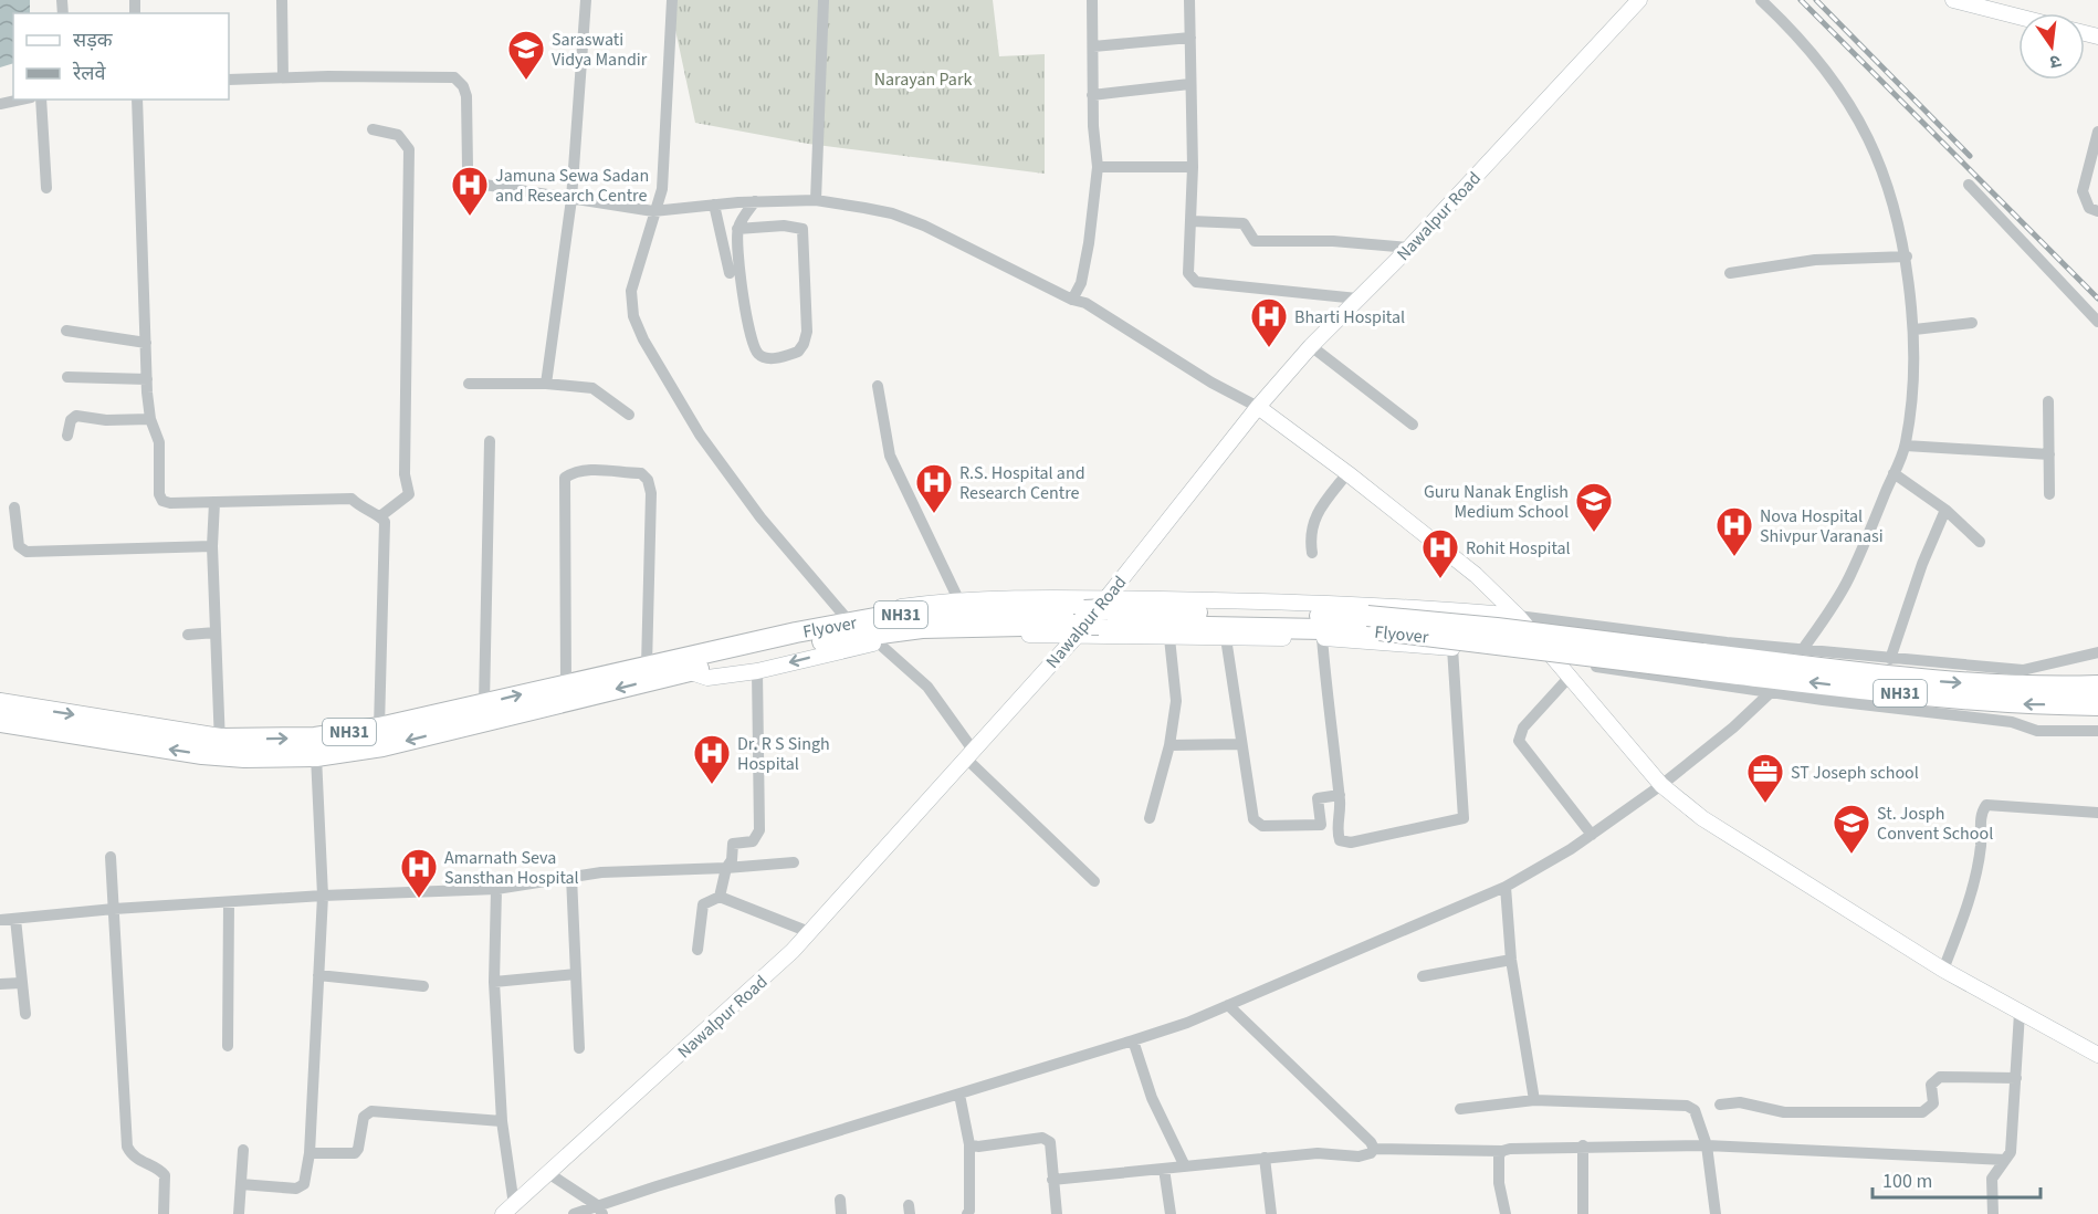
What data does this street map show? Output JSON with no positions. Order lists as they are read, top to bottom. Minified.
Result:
{"streets":{"highway":["NH31","Flyover"],"street":["Nawalpur Road"]},"crossings":[["Nawalpur Road","NH31"],["Nawalpur Road","Flyover"],["NH31","Flyover"]],"parks":["Narayan Park"],"places":{"school or university":["Saraswati Vidya Mandir","Guru Nanak English Medium School","St. Josph Convent School"],"hospital":["Jamuna Sewa Sadan and Research Centre","Bharti Hospital","R.S. Hospital and Research Centre","Nova Hospital Shivpur Varanasi","Rohit Hospital","Dr. R S Singh Hospital","Amarnath Seva Sansthan Hospital"],"office":["ST Joseph school"]},"legend":["सड़क","रेलवे"],"scale_bar":"100 m","north":"bottom"}
